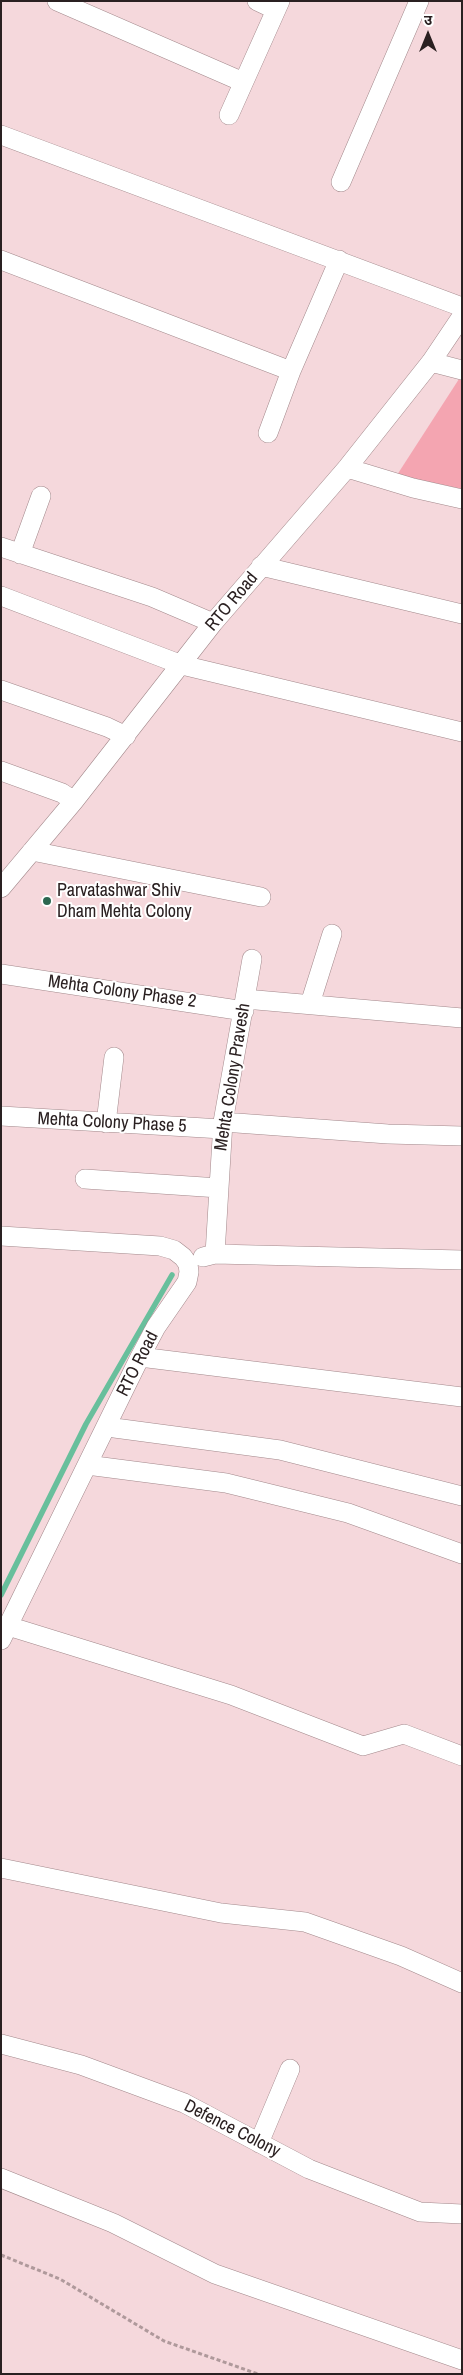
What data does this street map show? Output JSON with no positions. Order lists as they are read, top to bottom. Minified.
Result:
{"streets":{"street":["RTO Road","Mehta Colony Phase 2","Mehta Colony Pravesh","Mehta Colony Phase 5","Defence Colony"]},"crossings":[["Mehta Colony Phase 2","Mehta Colony Pravesh"],["Mehta Colony Pravesh","Mehta Colony Phase 5"]],"places":["Parvatashwar Shiv Dham Mehta Colony"],"north":"top"}
